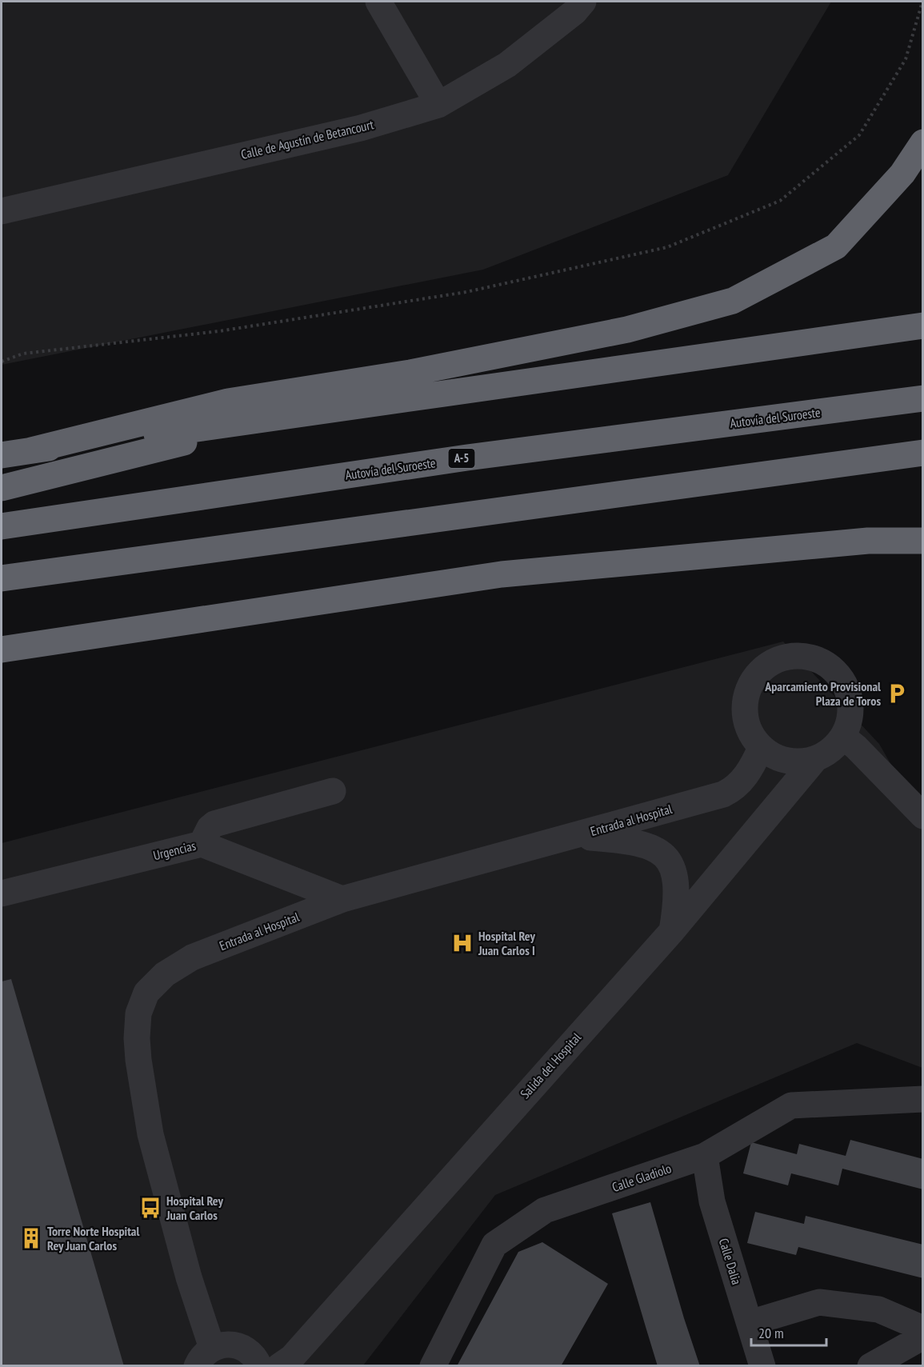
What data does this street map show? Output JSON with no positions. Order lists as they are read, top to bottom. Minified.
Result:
{"streets":{"highway":["Autovía del Suroeste","A-5"],"street":["Calle de Agustín de Betancourt","Entrada al Hospital","Urgencias","Salida del Hospital","Calle Gladiolo","Calle Dalia"]},"crossings":[["Entrada al Hospital","Urgencias"],["Entrada al Hospital","Salida del Hospital"],["Calle Gladiolo","Calle Dalia"]],"places":{"parking":["Aparcamiento Provisional Plaza de Toros"],"hospital":["Hospital Rey Juan Carlos I"],"bus stop":["Hospital Rey Juan Carlos"],"building":["Torre Norte Hospital Rey Juan Carlos"]},"scale_bar":"20 m"}
